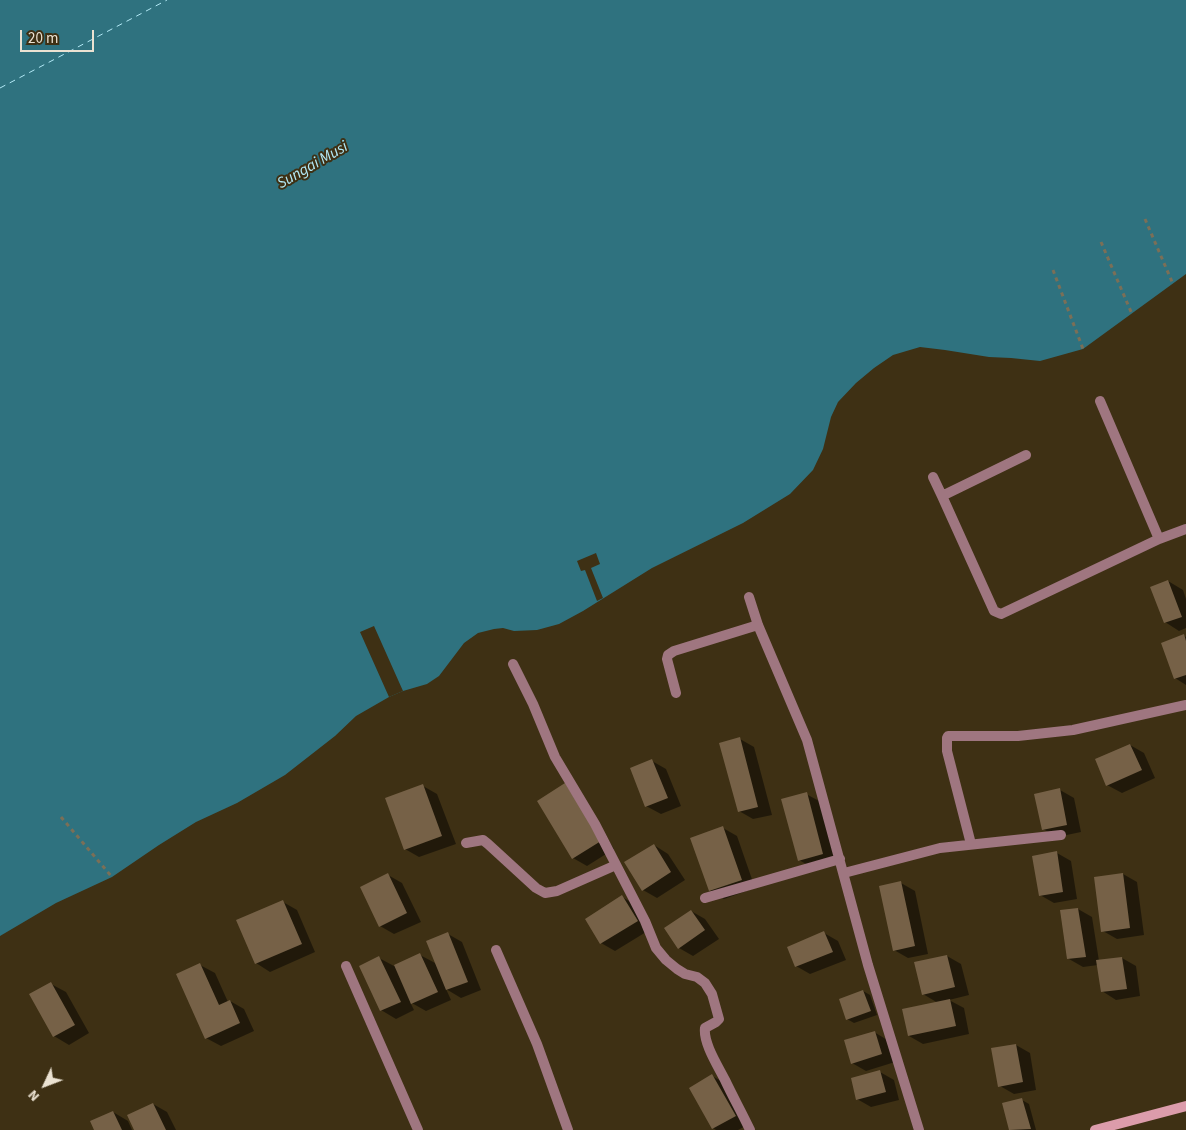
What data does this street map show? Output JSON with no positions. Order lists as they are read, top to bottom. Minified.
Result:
{"water":["Sungai Musi"],"scale_bar":"20 m","north":"bottom left"}
